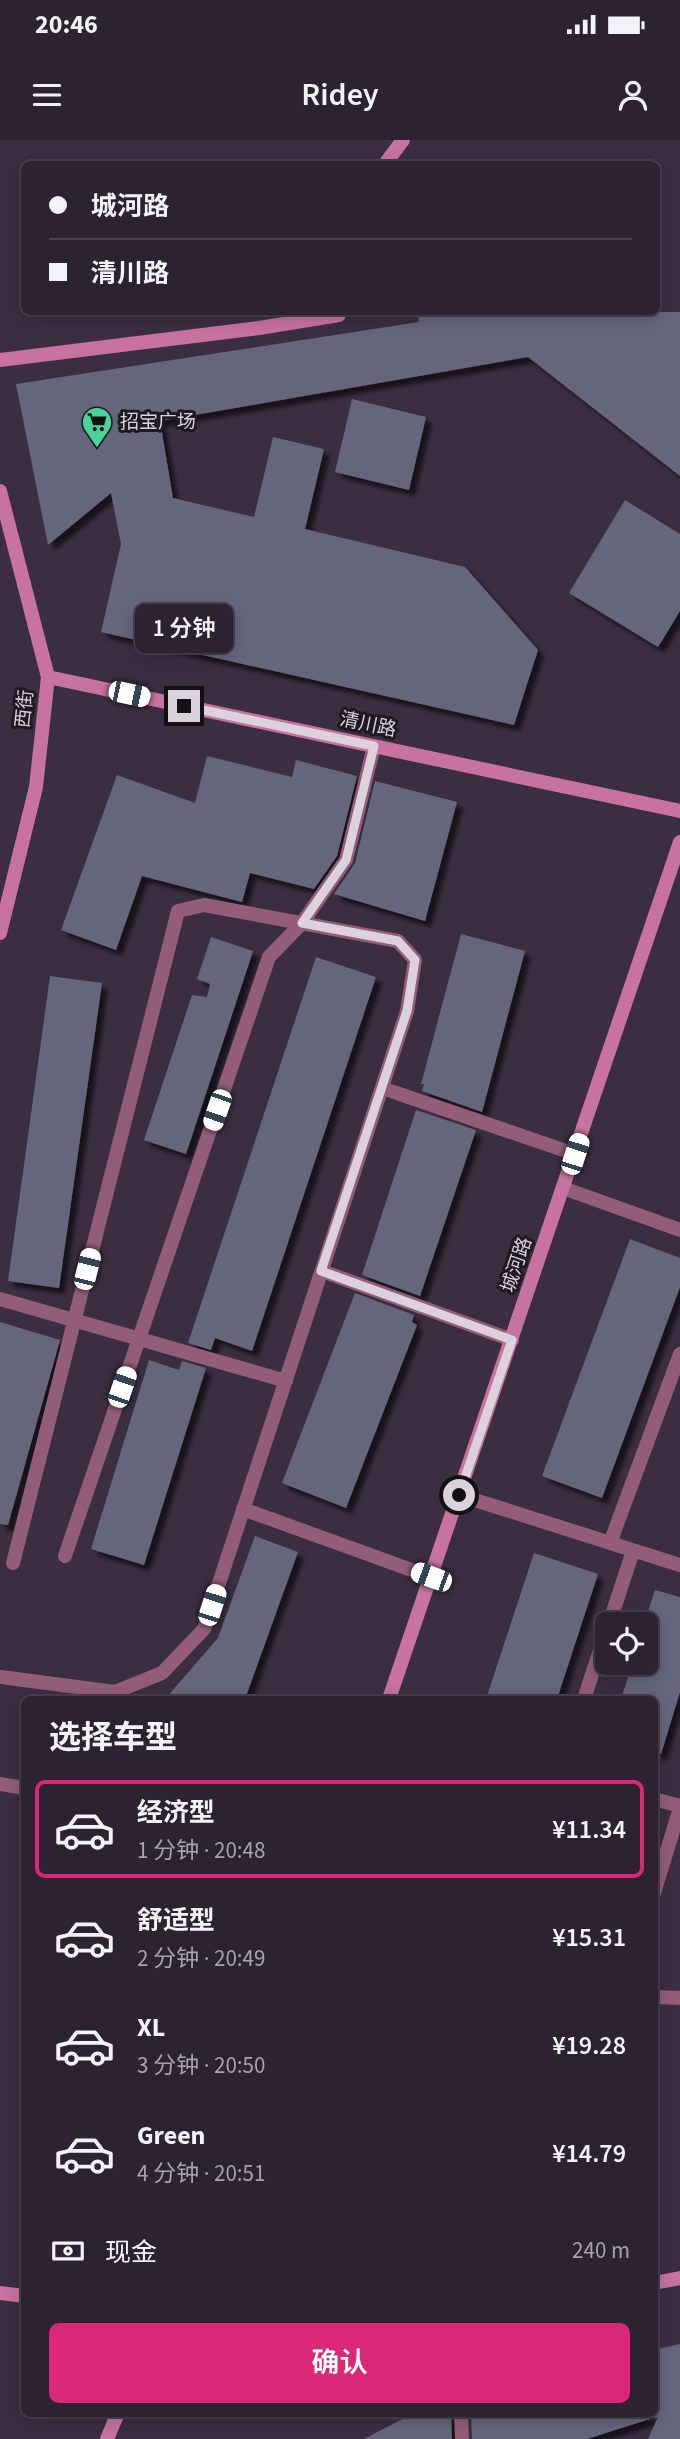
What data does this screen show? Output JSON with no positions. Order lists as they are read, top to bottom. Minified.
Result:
{"streets":{"street":["西街","清川路","城河路"]},"crossings":[["西街","清川路"]],"places":{"supermarket":["招宝广场"]},"page":{"status":"20:46","header":"Ridey","banner":["城河路","清川路"],"bubble":"1 分钟","heading":"选择车型","list":[{"name":"经济型","note":"1 分钟 · 20:48","value":"¥11.34"},{"name":"舒适型","note":"2 分钟 · 20:49","value":"¥15.31"},{"name":"XL","note":"3 分钟 · 20:50","value":"¥19.28"},{"name":"Green","note":"4 分钟 · 20:51","value":"¥14.79"}],"pay":["现金","240 m"],"buttons":"确认"}}
